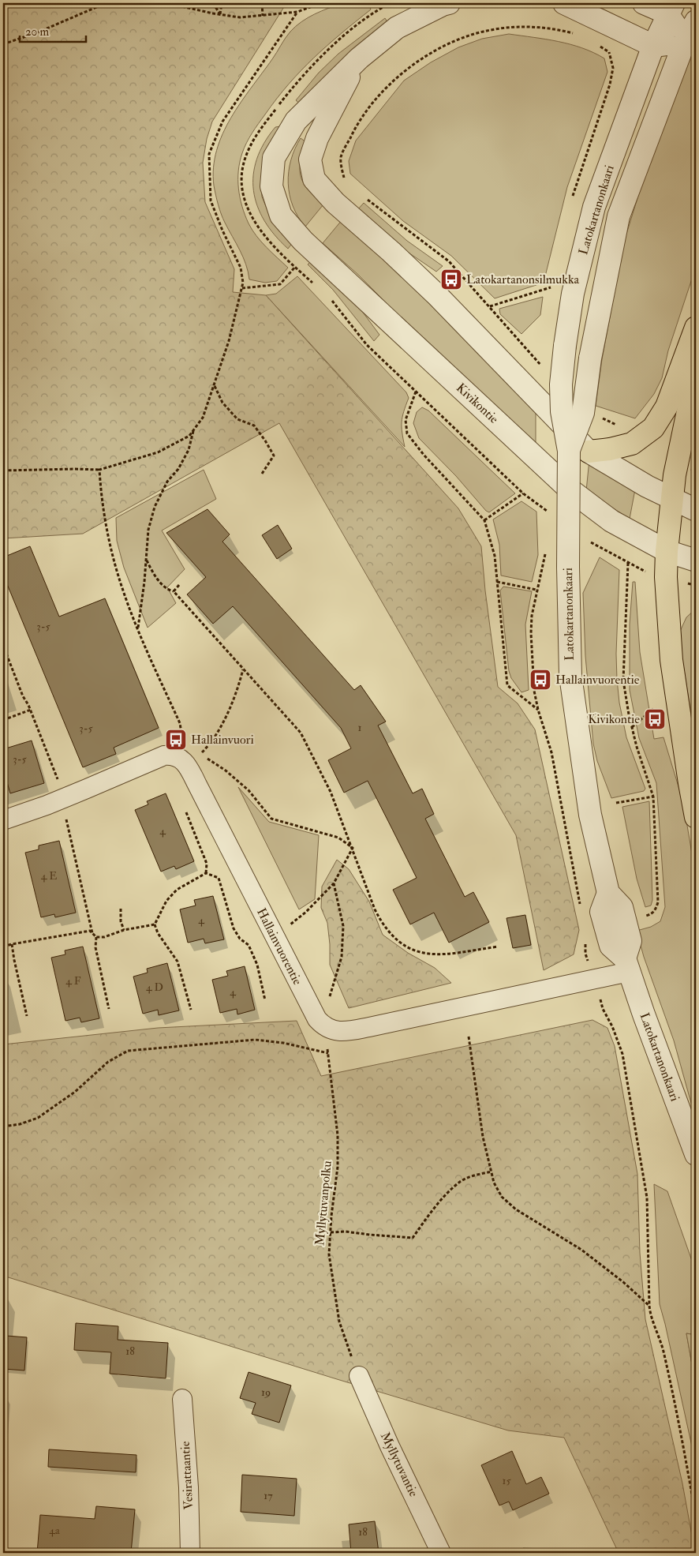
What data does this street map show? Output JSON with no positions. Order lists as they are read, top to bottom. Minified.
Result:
{"streets":{"street":["Latokartanonkaari","Kivikontie","Hallainvuorentie","Myllytuvantie","Vesirattaantie"],"path":["Myllytuvanpolku"]},"crossings":[["Latokartanonkaari","Hallainvuorentie"],["Myllytuvanpolku","Myllytuvantie"]],"places":{"bus stop":["Latokartanonsilmukka","Hallainvuorentie","Kivikontie","Hallainvuori"]},"house_numbers":["3-5","1","3-5","3-5","4","4 E","4","4 F","4 D","4","18","19","15","17","4a","18"],"scale_bar":"20 m"}
